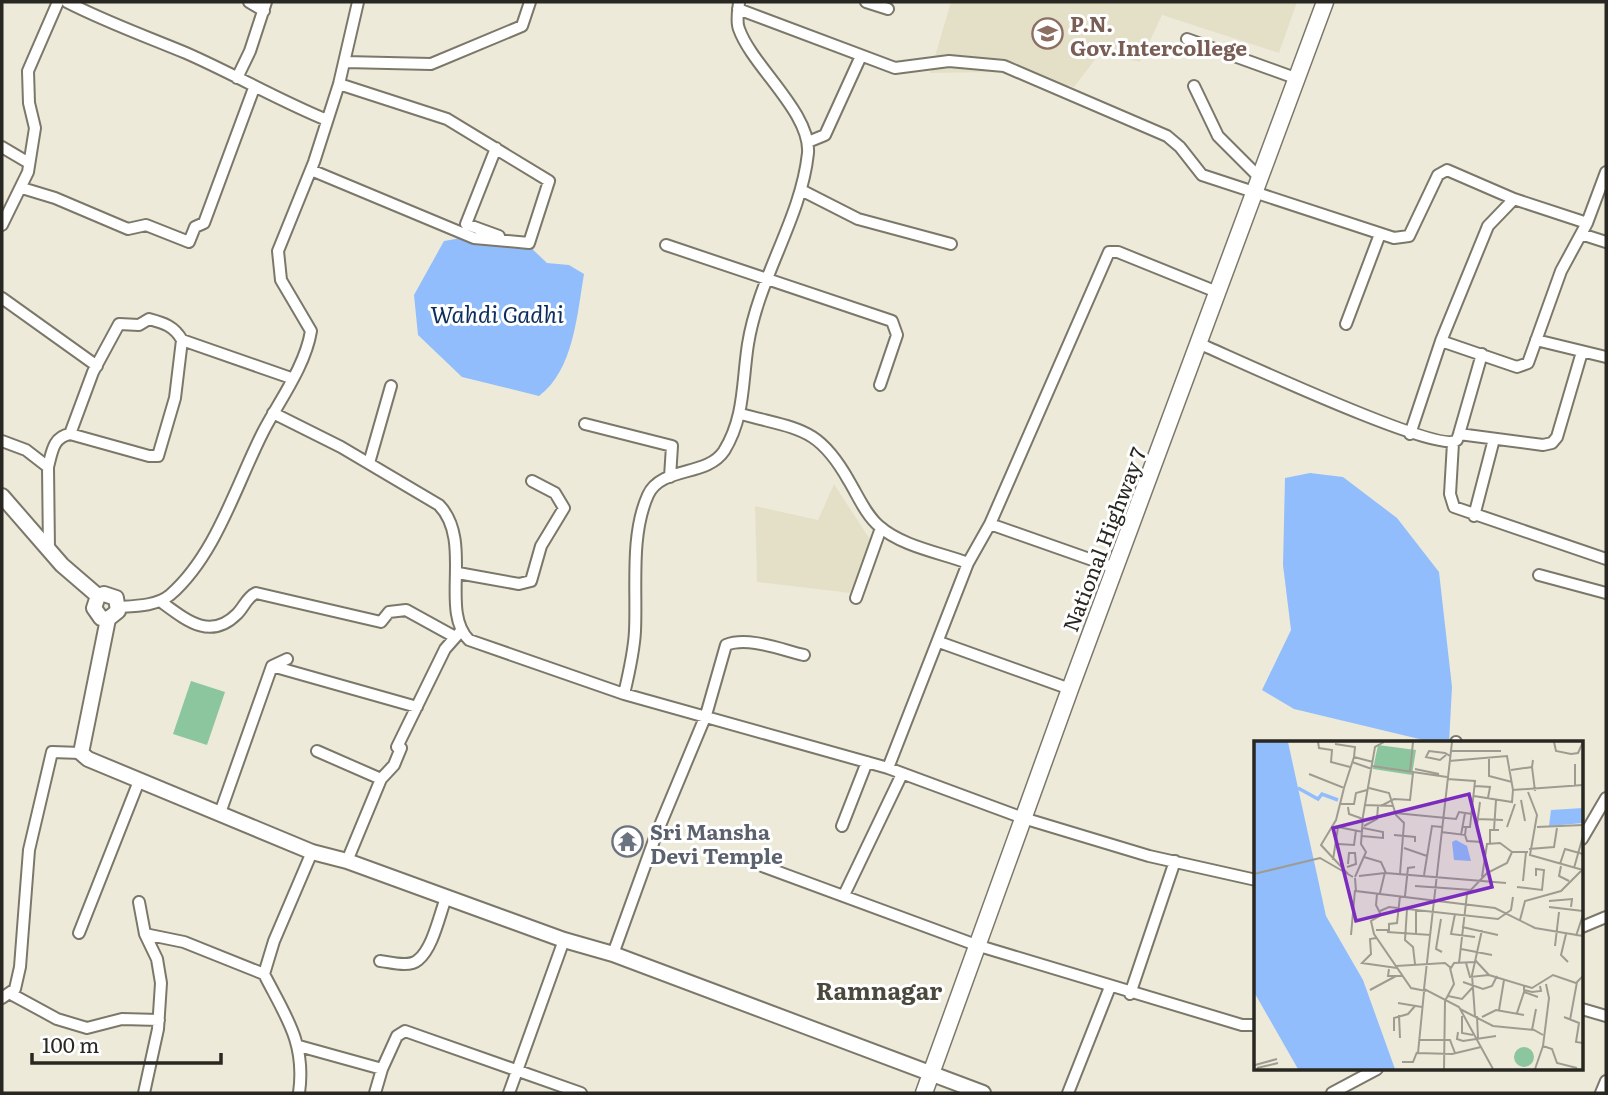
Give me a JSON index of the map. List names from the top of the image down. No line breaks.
{"streets":{"main road":["National Highway 7"]},"districts":["Ramnagar"],"water":["Wahdi Gadhi"],"places":{"school or university":["P.N. Gov.Intercollege"],"temple":["Sri Mansha Devi Temple"]},"scale_bar":"100 m"}
